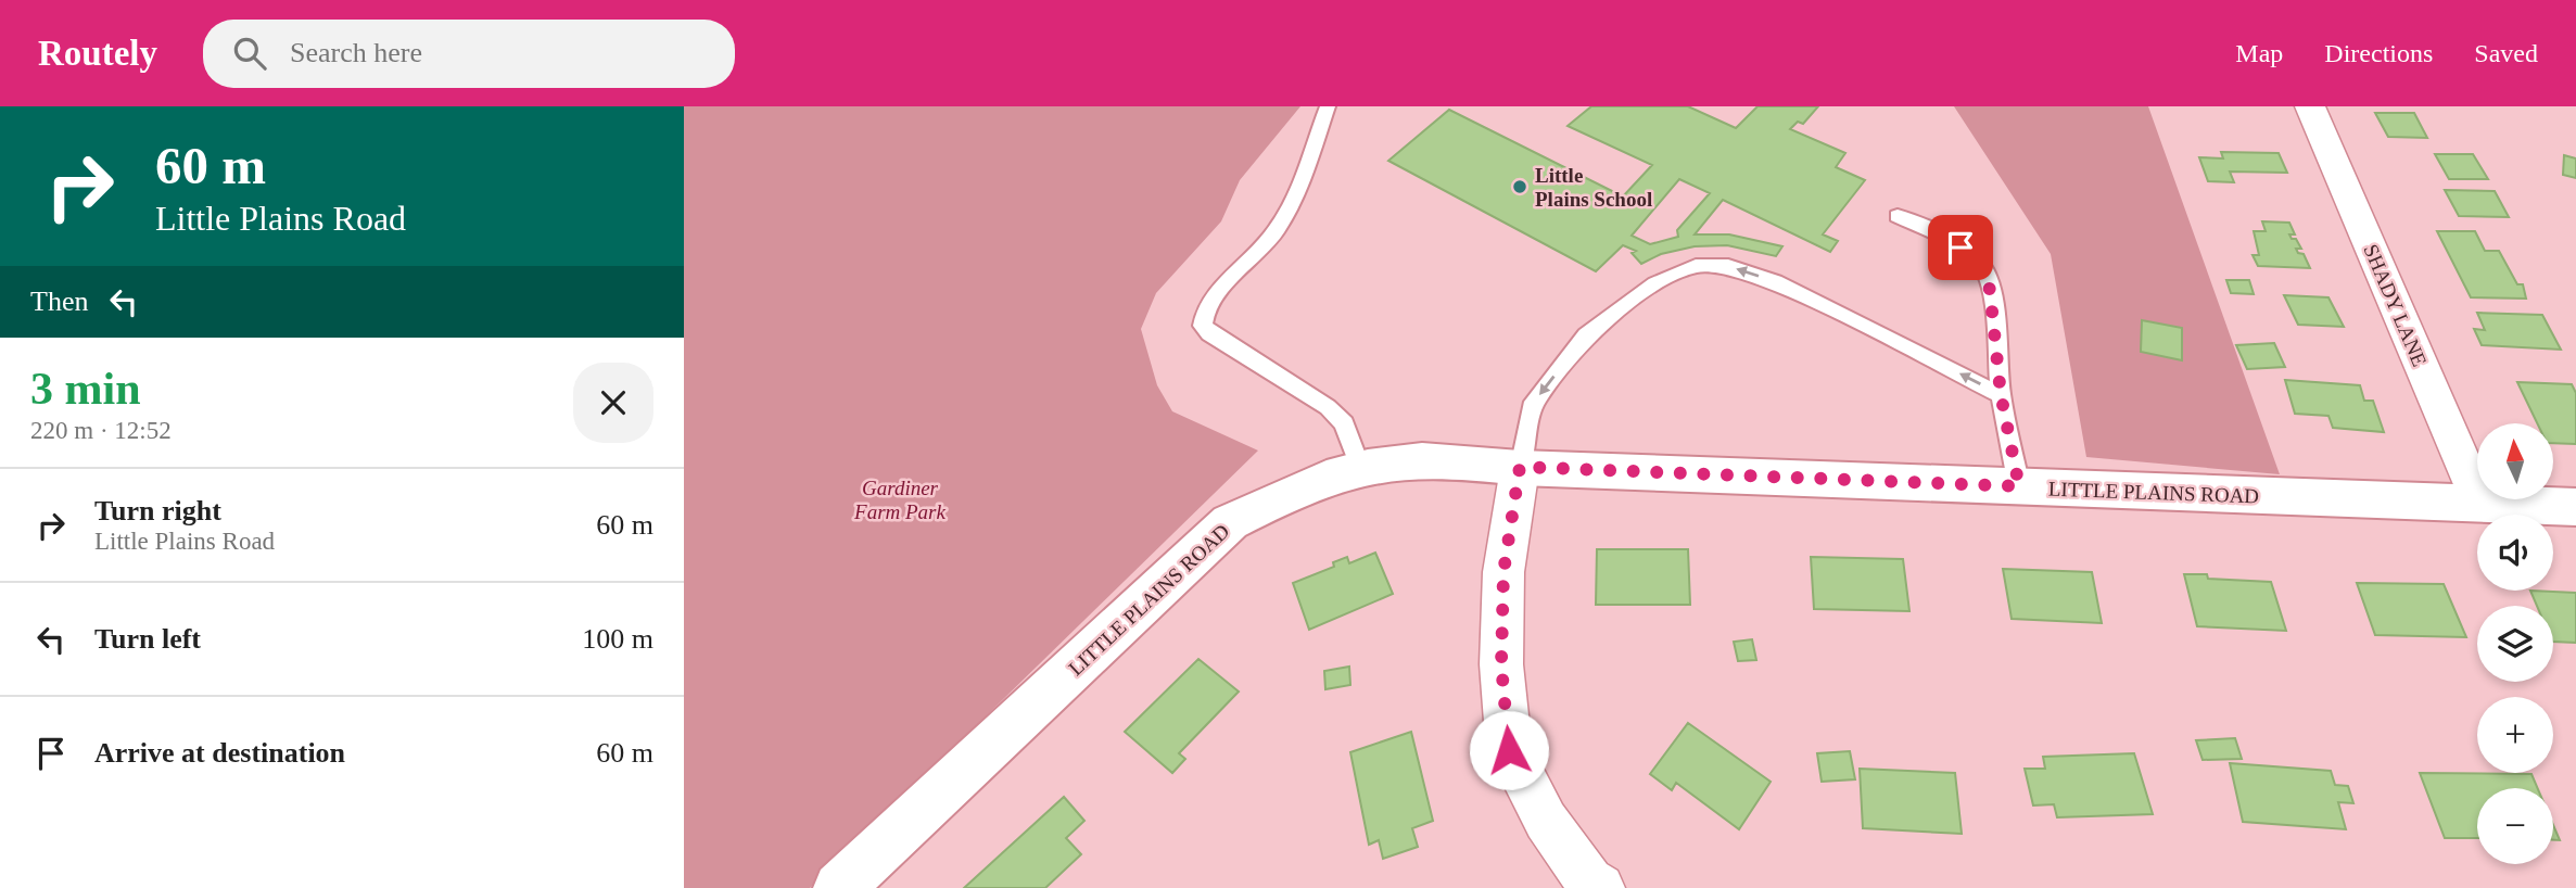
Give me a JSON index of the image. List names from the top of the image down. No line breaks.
{"streets":{"street":["SHADY LANE","LITTLE PLAINS ROAD"]},"crossings":[["SHADY LANE","LITTLE PLAINS ROAD"]],"parks":["Gardiner Farm Park"],"places":["Little Plains School"],"north":"top","page":{"header":"Routely","search":"Search here","nav":["Map","Directions","Saved"],"turn":["60 m","Little Plains Road"],"then":"Then","heading":["3 min","220 m · 12:52"],"map_buttons":["+","−"],"list":[{"name":"Turn right","note":"Little Plains Road","value":"60 m"},{"name":"Turn left","value":"100 m"},{"name":"Arrive at destination","value":"60 m"}]}}
